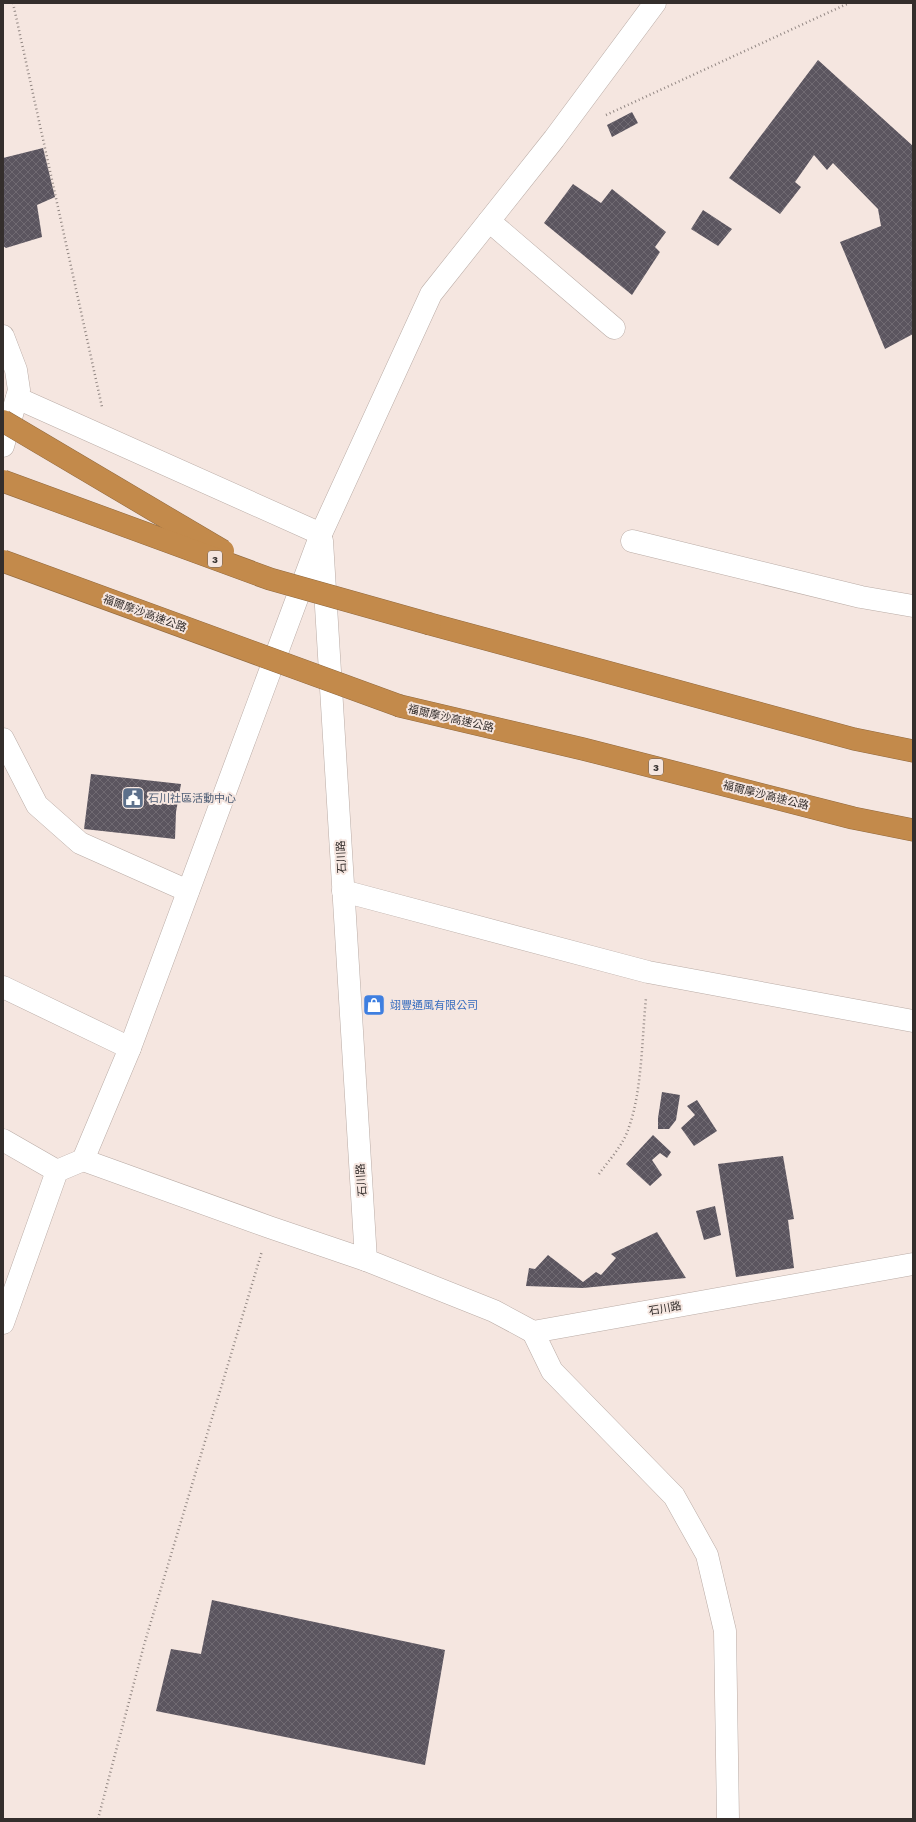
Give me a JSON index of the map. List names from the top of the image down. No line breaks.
{"streets":{"highway":["3","福爾摩沙高速公路"],"street":["石川路"]},"places":{"public building":["石川社區活動中心"],"shop":["翊豐通風有限公司"]}}
